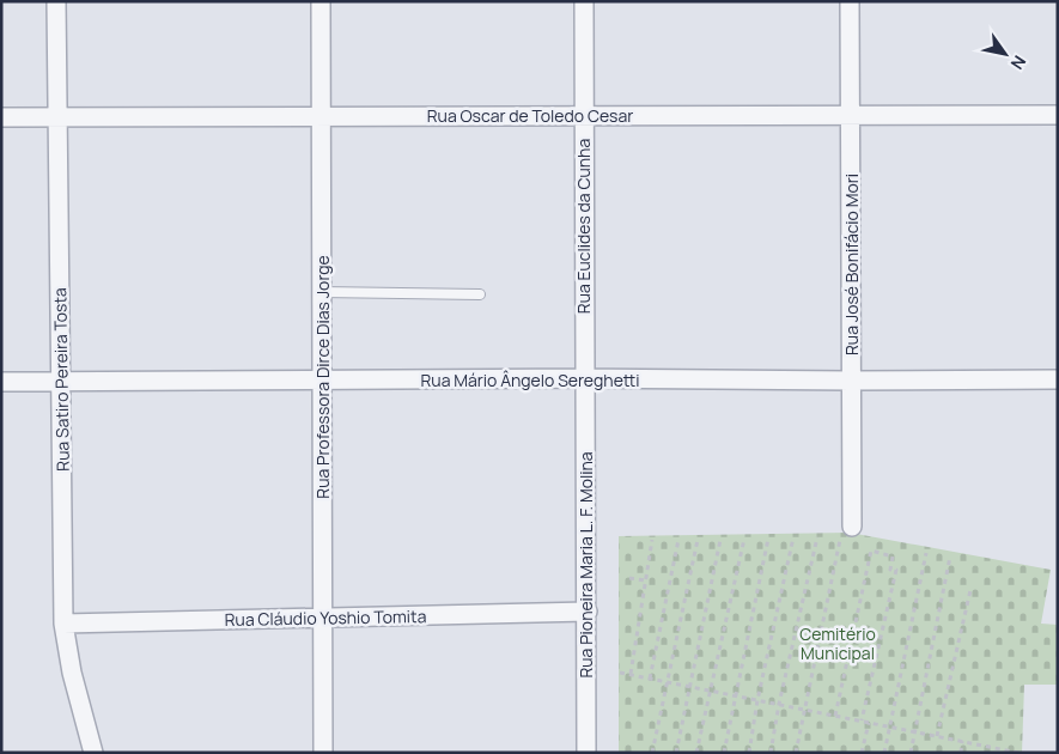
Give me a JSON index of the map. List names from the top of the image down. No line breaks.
{"streets":{"street":["Rua Oscar de Toledo Cesar","Rua Euclides da Cunha","Rua José Bonifácio Mori","Rua Professora Dirce Dias Jorge","Rua Satiro Pereira Tosta","Rua Mário Ângelo Sereghetti","Rua Pioneira Maria L. F. Molina","Rua Cláudio Yoshio Tomita"]},"crossings":[["Rua Oscar de Toledo Cesar","Rua Euclides da Cunha"],["Rua Oscar de Toledo Cesar","Rua José Bonifácio Mori"],["Rua Oscar de Toledo Cesar","Rua Professora Dirce Dias Jorge"],["Rua Oscar de Toledo Cesar","Rua Satiro Pereira Tosta"],["Rua Euclides da Cunha","Rua Mário Ângelo Sereghetti"],["Rua Euclides da Cunha","Rua Pioneira Maria L. F. Molina"],["Rua José Bonifácio Mori","Rua Mário Ângelo Sereghetti"],["Rua Professora Dirce Dias Jorge","Rua Mário Ângelo Sereghetti"],["Rua Professora Dirce Dias Jorge","Rua Cláudio Yoshio Tomita"],["Rua Satiro Pereira Tosta","Rua Mário Ângelo Sereghetti"],["Rua Satiro Pereira Tosta","Rua Cláudio Yoshio Tomita"],["Rua Mário Ângelo Sereghetti","Rua Pioneira Maria L. F. Molina"],["Rua Pioneira Maria L. F. Molina","Rua Cláudio Yoshio Tomita"]],"parks":["Cemitério Municipal"],"north":"bottom right"}
